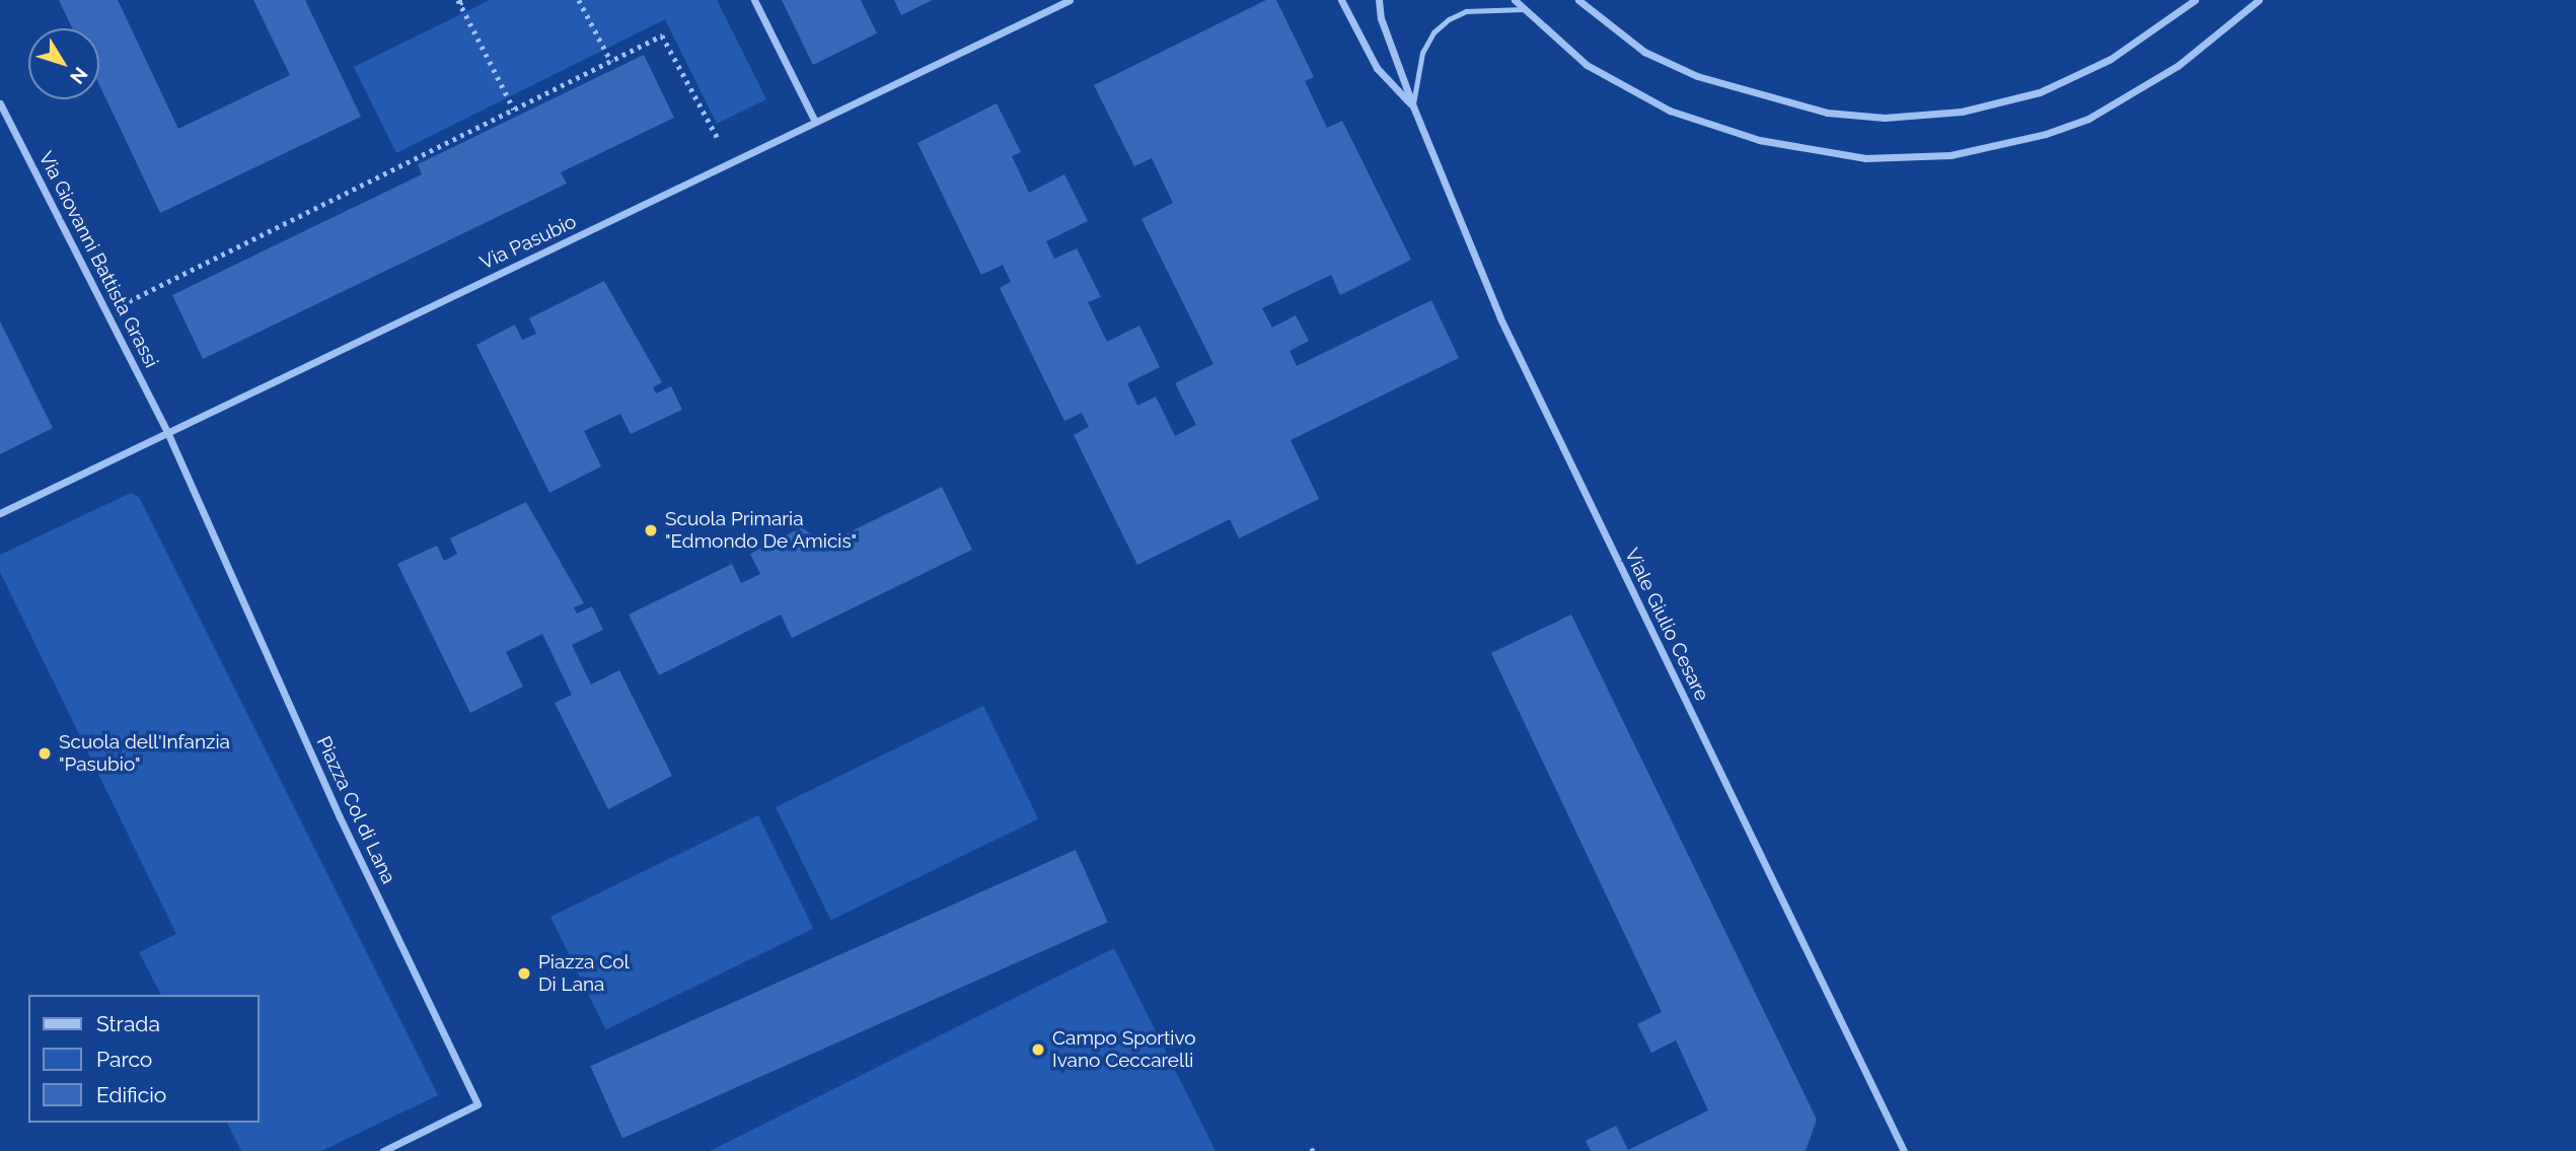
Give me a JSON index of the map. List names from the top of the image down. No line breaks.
{"streets":{"street":["Via Pasubio","Via Giovanni Battista Grassi","Viale Giulio Cesare","Piazza Col di Lana"]},"crossings":[["Via Pasubio","Via Giovanni Battista Grassi"],["Via Pasubio","Piazza Col di Lana"],["Via Giovanni Battista Grassi","Piazza Col di Lana"]],"places":["Scuola Primaria \"Edmondo De Amicis\"","Scuola dell'Infanzia \"Pasubio\"","Piazza Col Di Lana","Campo Sportivo Ivano Ceccarelli"],"legend":["Strada","Parco","Edificio"],"north":"bottom right"}
